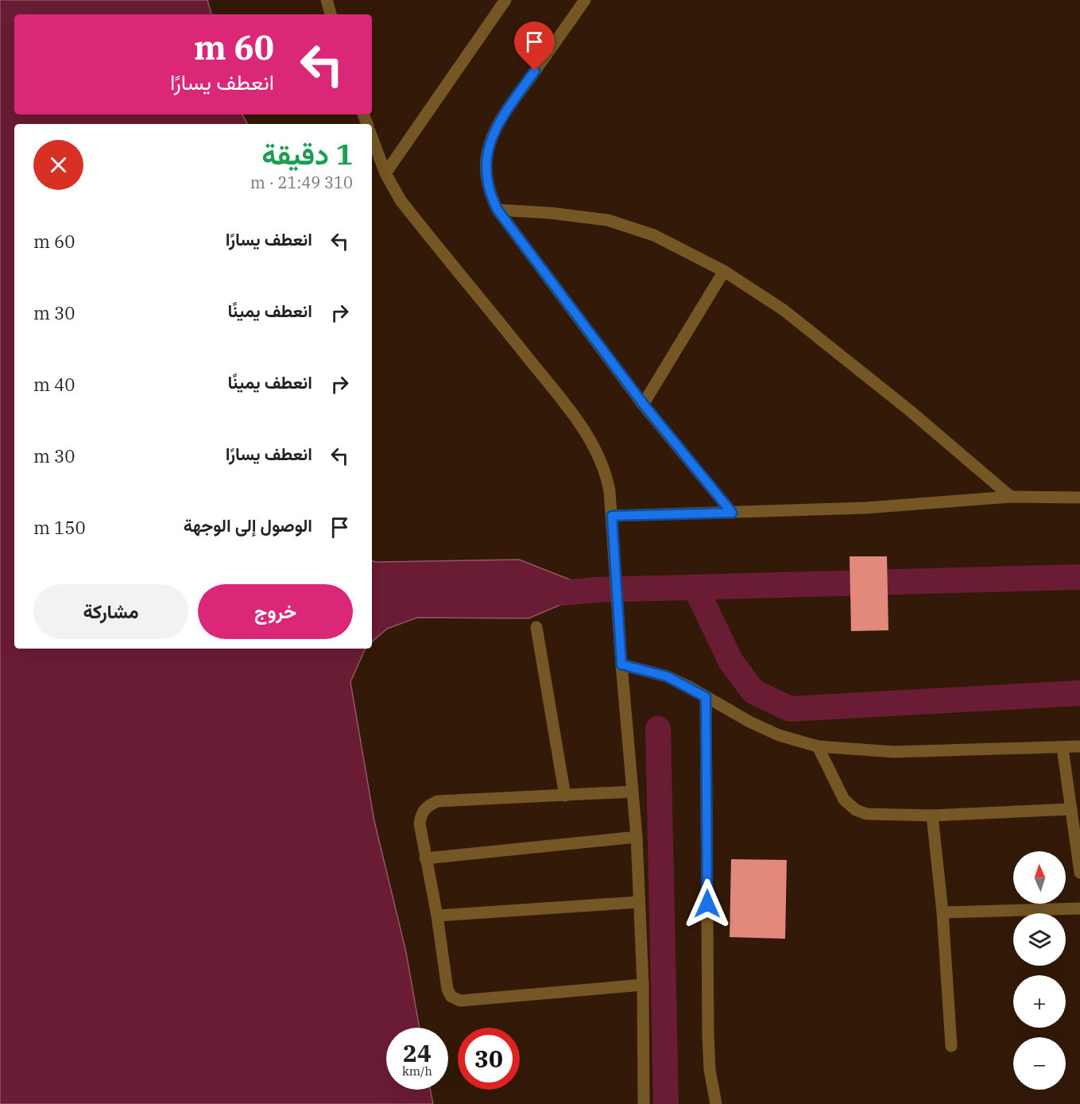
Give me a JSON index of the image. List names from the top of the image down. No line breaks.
{"north":"top","page":{"turn":["60 m","انعطف يسارًا"],"heading":["1 دقيقة","310 m · 21:49"],"list":[{"name":"انعطف يسارًا","value":"60 m"},{"name":"انعطف يمينًا","value":"30 m"},{"name":"انعطف يمينًا","value":"40 m"},{"name":"انعطف يسارًا","value":"30 m"},{"name":"الوصول إلى الوجهة","value":"150 m"}],"buttons":["خروج","مشاركة"],"map_buttons":["+","−"],"speed":"24 km/h","limit":"30"}}
